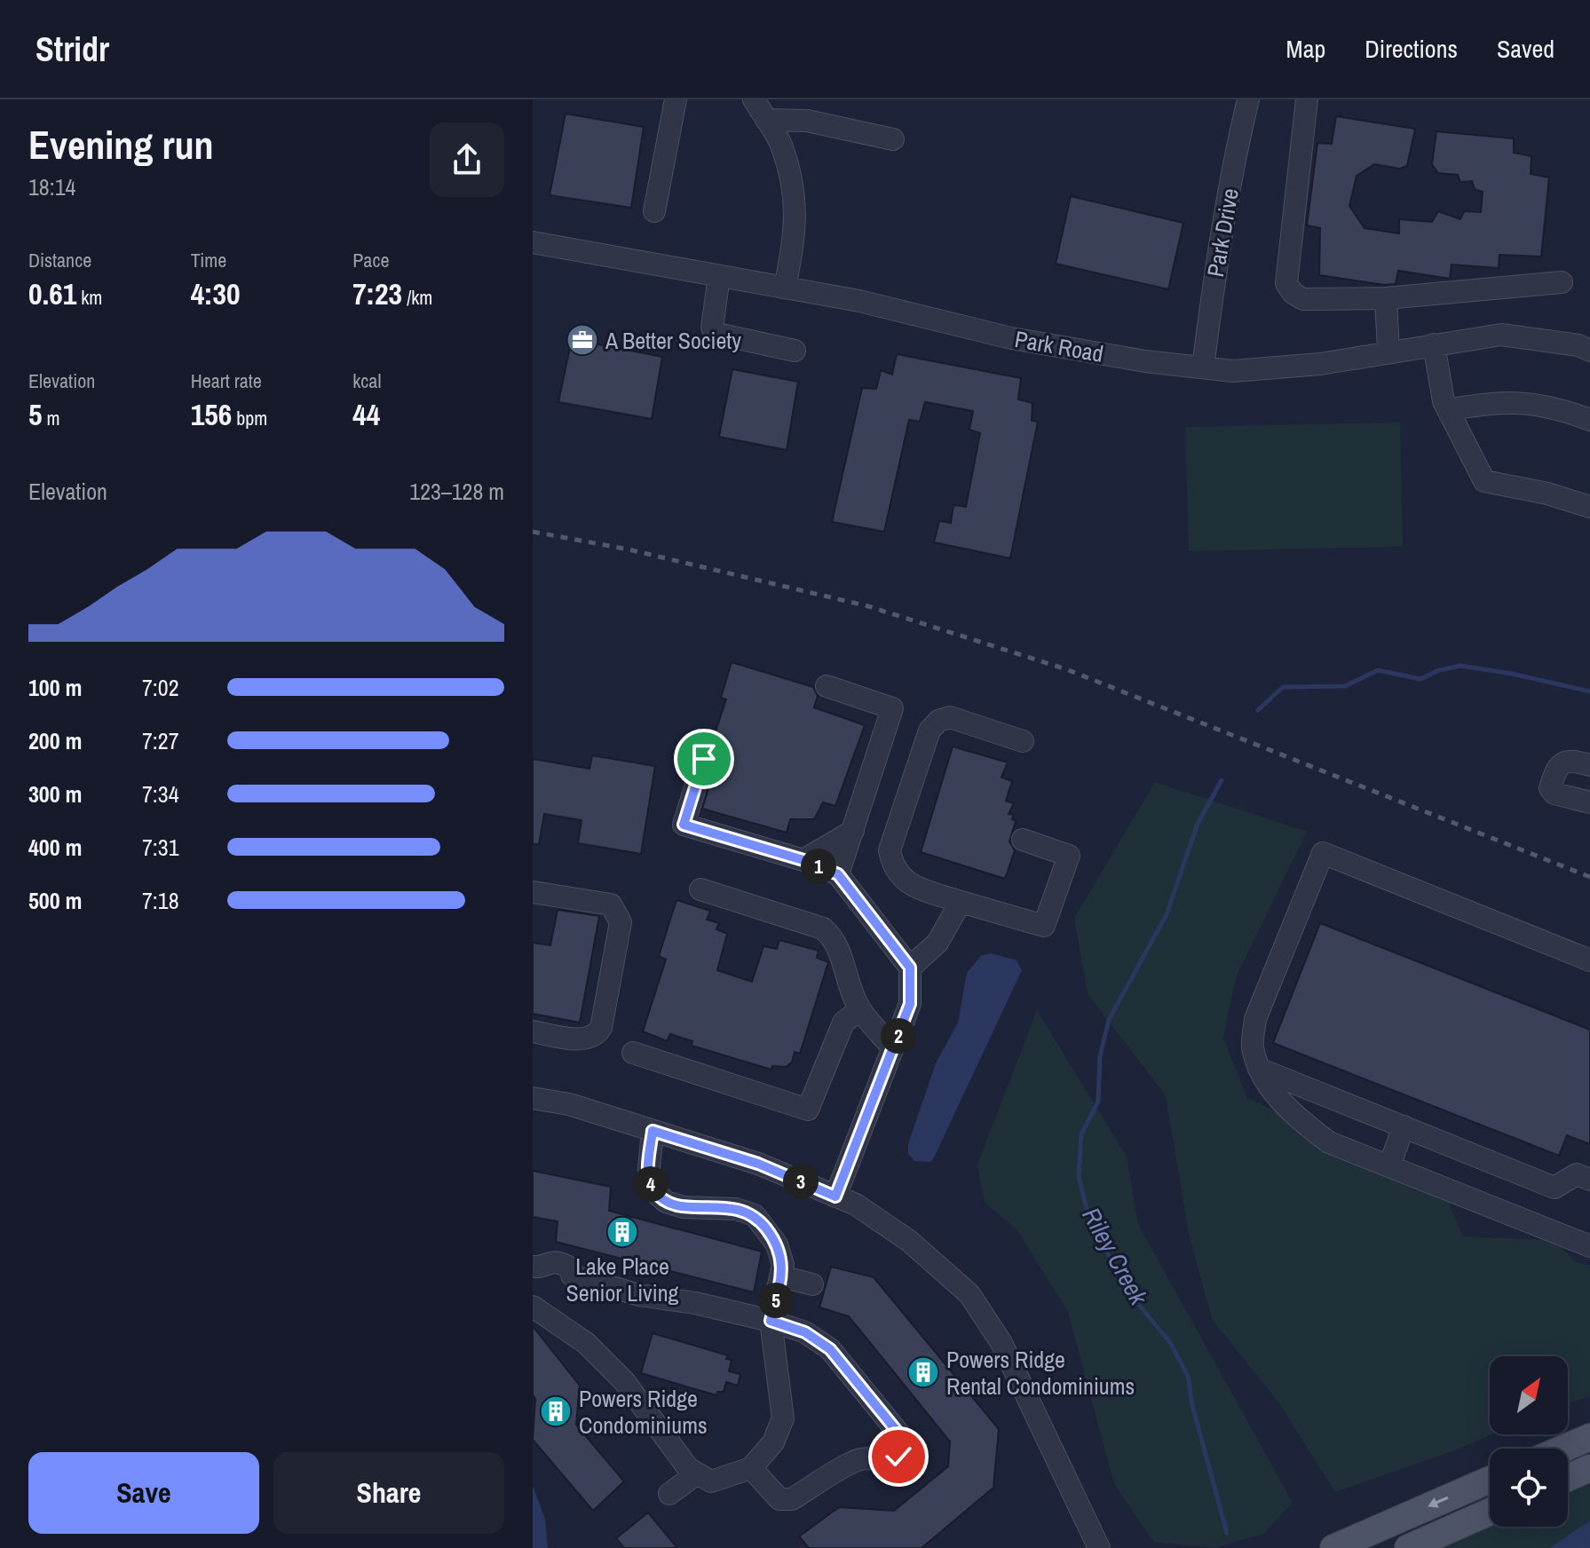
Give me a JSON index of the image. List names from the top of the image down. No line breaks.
{"streets":{"street":["Park Drive","Park Road"]},"crossings":[["Park Drive","Park Road"]],"water":["Riley Creek"],"places":{"office":["A Better Society"],"building":["Lake Place Senior Living","Powers Ridge Rental Condominiums","Powers Ridge Condominiums"]},"north":"top right","page":{"header":"Stridr","nav":["Map","Directions","Saved"],"heading":["Evening run","18:14"],"stats":[["Distance","0.61 km"],["Time","4:30"],["Pace","7:23 /km"],["Elevation","5 m"],["Heart rate","156 bpm"],["kcal","44"]],"chart":["Elevation","123–128 m"],"list":[{"name":"100 m","note":"7:02"},{"name":"200 m","note":"7:27"},{"name":"300 m","note":"7:34"},{"name":"400 m","note":"7:31"},{"name":"500 m","note":"7:18"}],"pins":["1","2","3","4","5"],"buttons":["Save","Share"]}}
